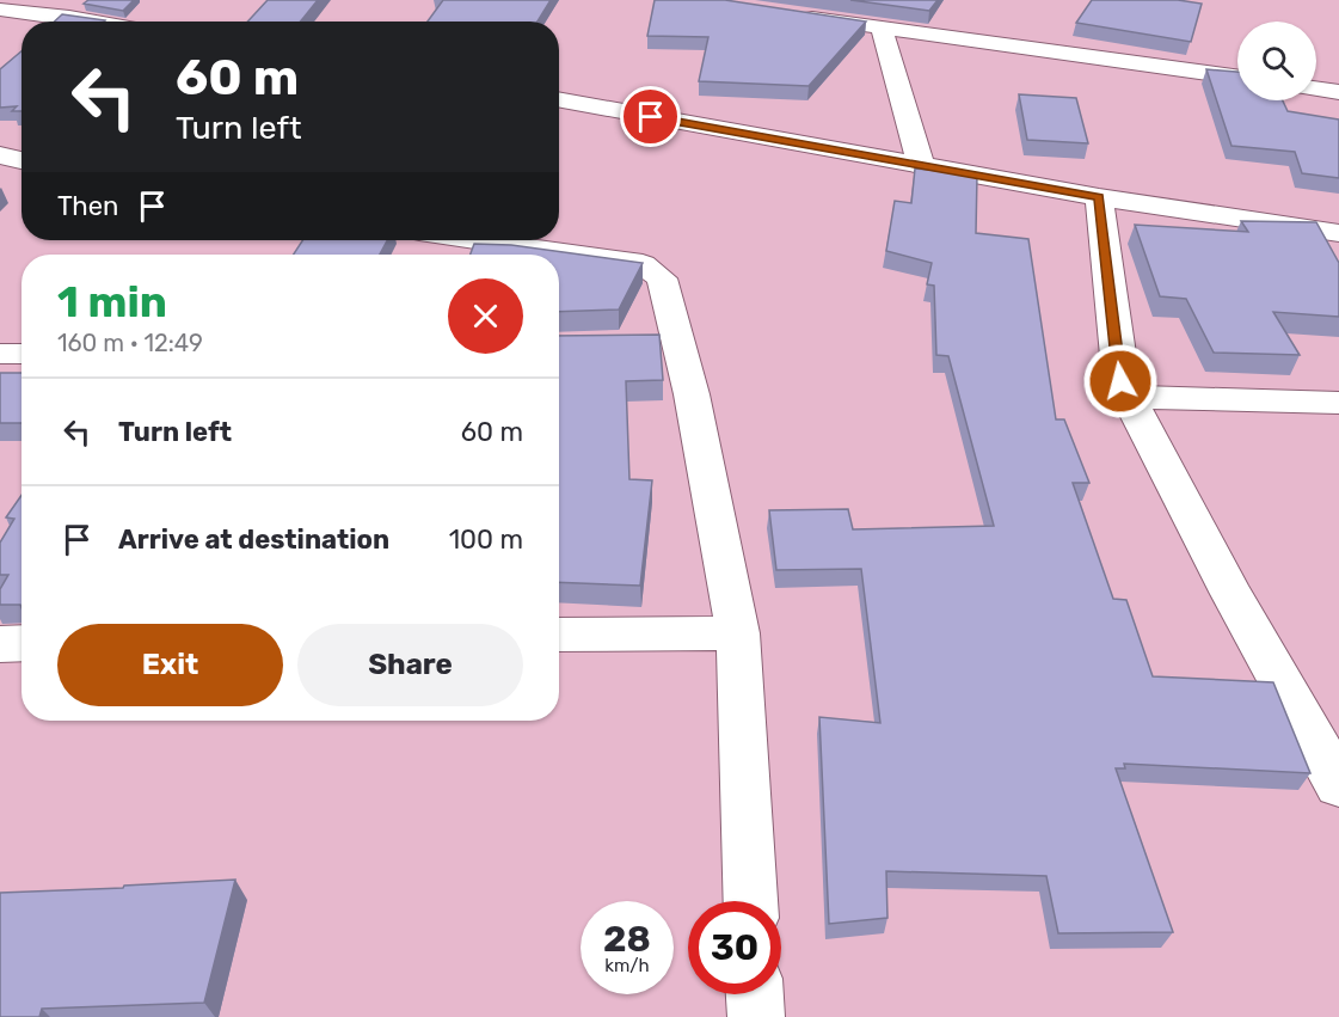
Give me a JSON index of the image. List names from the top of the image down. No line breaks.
{"page":{"turn":["60 m","Turn left"],"then":"Then","heading":["1 min","160 m · 12:49"],"list":[{"name":"Turn left","value":"60 m"},{"name":"Arrive at destination","value":"100 m"}],"buttons":["Exit","Share"],"speed":"28 km/h","limit":"30"}}
